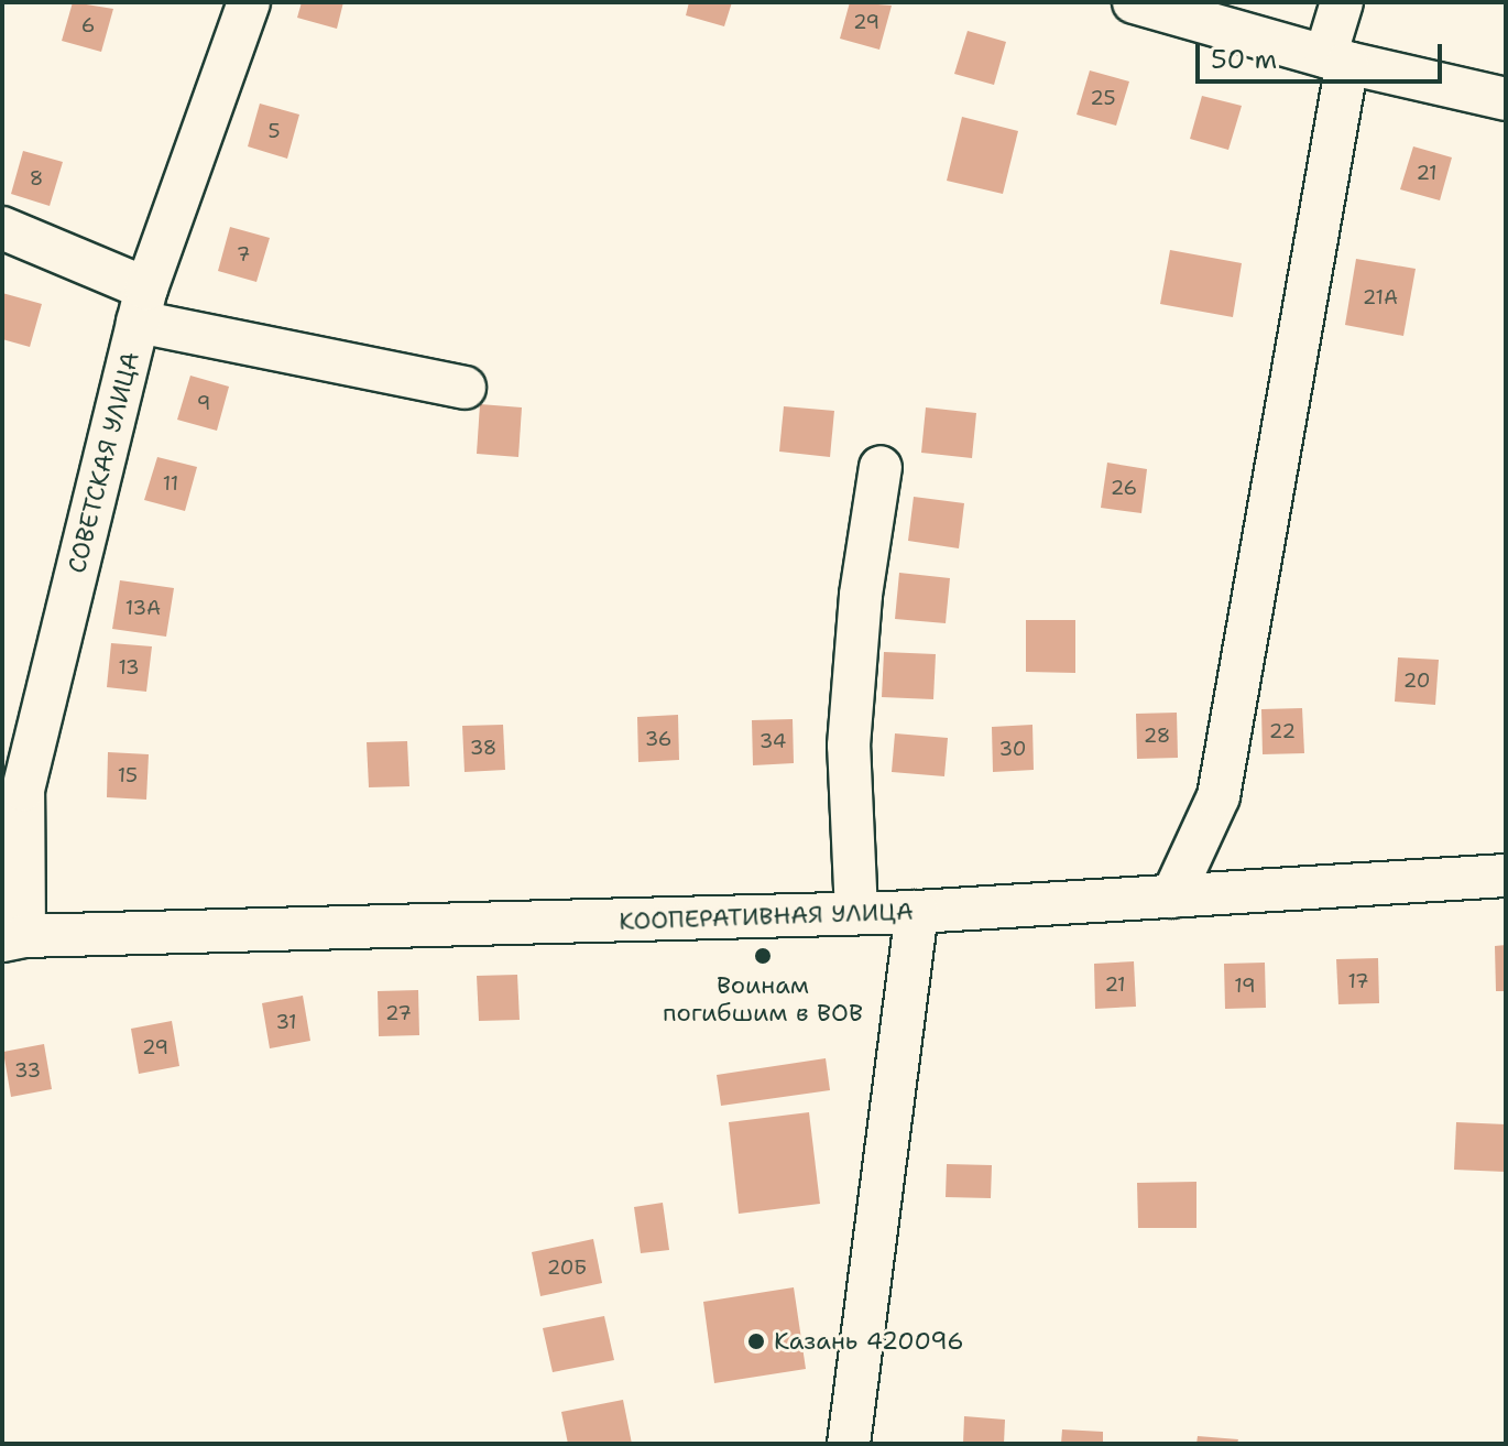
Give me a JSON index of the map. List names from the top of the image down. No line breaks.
{"streets":{"street":["СОВЕТСКАЯ УЛИЦА","КООПЕРАТИВНАЯ УЛИЦА"]},"crossings":[["СОВЕТСКАЯ УЛИЦА","КООПЕРАТИВНАЯ УЛИЦА"]],"places":["Воинам погибшим в ВОВ","Казань 420096"],"house_numbers":["29","6","25","5","21","8","7","21А","9","11","26","13А","13","20","22","28","36","34","38","30","15","17","21","19","27","31","29","33","20Б"],"scale_bar":"50 m"}
